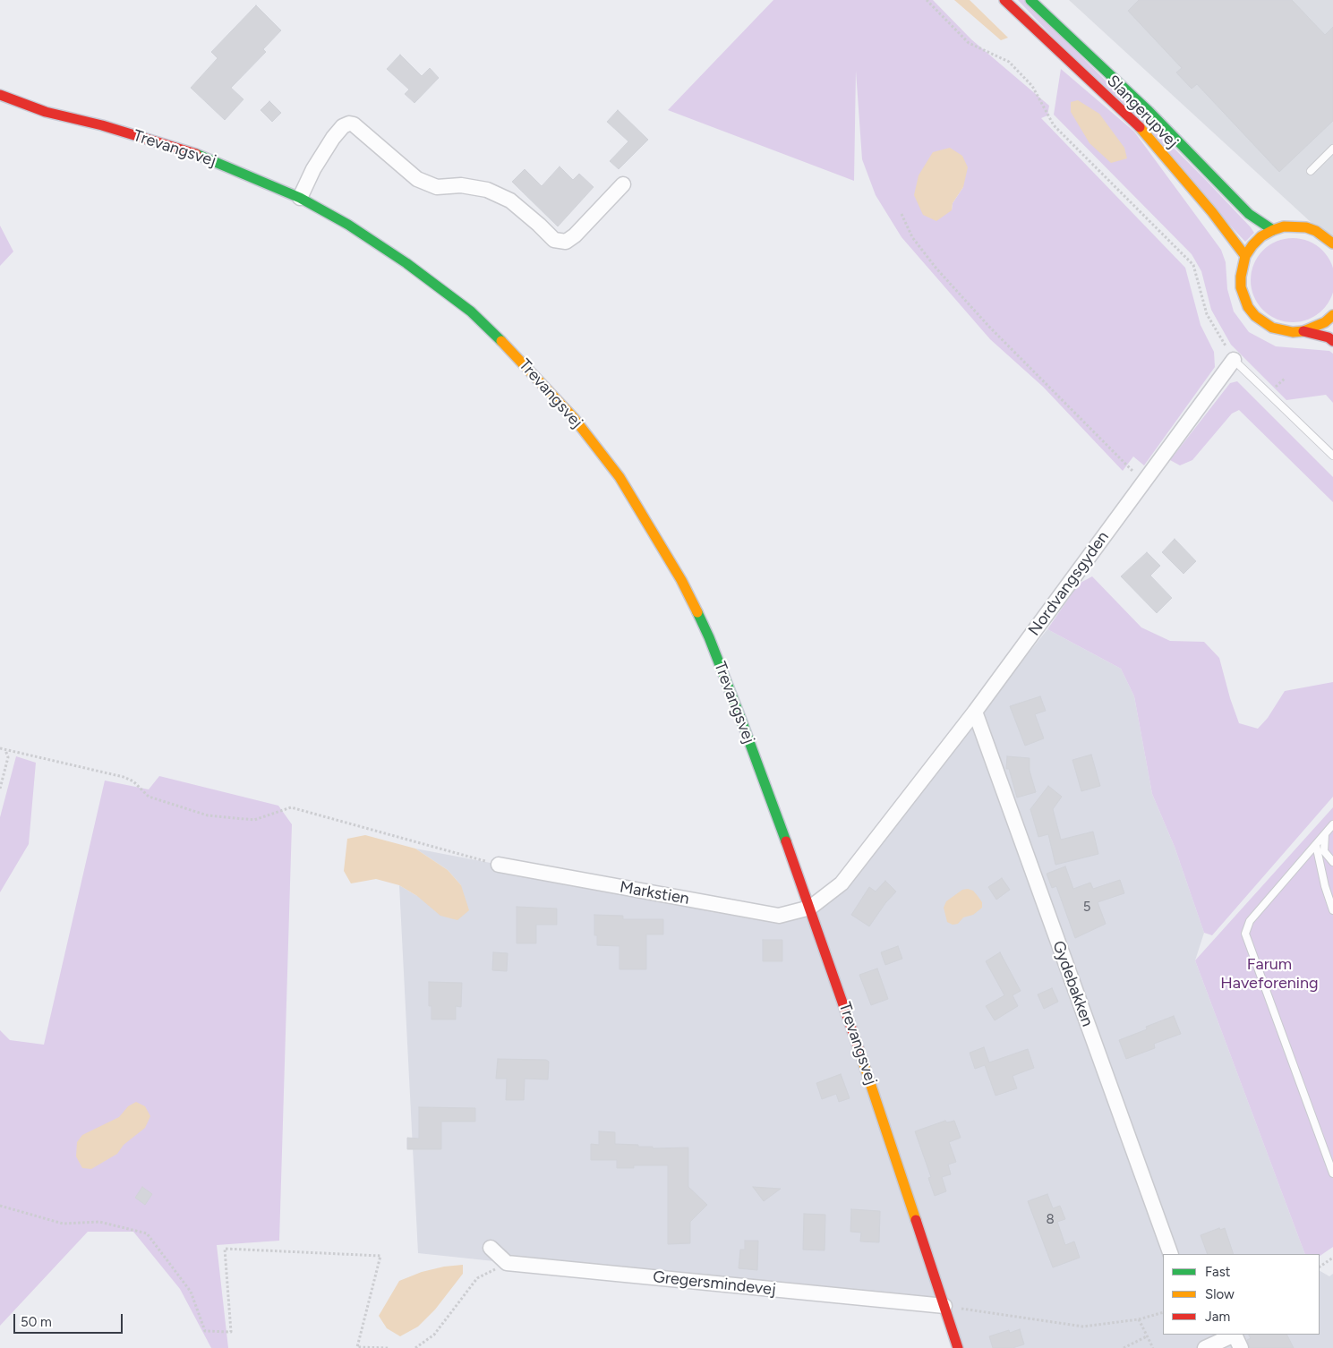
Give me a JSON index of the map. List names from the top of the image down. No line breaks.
{"streets":{"street":["Slangerupvej","Trevangsvej","Nordvangsgyden","Markstien","Gydebakken","Gregersmindevej"]},"crossings":[["Trevangsvej","Nordvangsgyden"],["Trevangsvej","Markstien"],["Trevangsvej","Gregersmindevej"],["Nordvangsgyden","Markstien"],["Nordvangsgyden","Gydebakken"]],"parks":["Farum Haveforening"],"house_numbers":["5","8"],"legend":["Fast","Slow","Jam"],"scale_bar":"50 m"}
